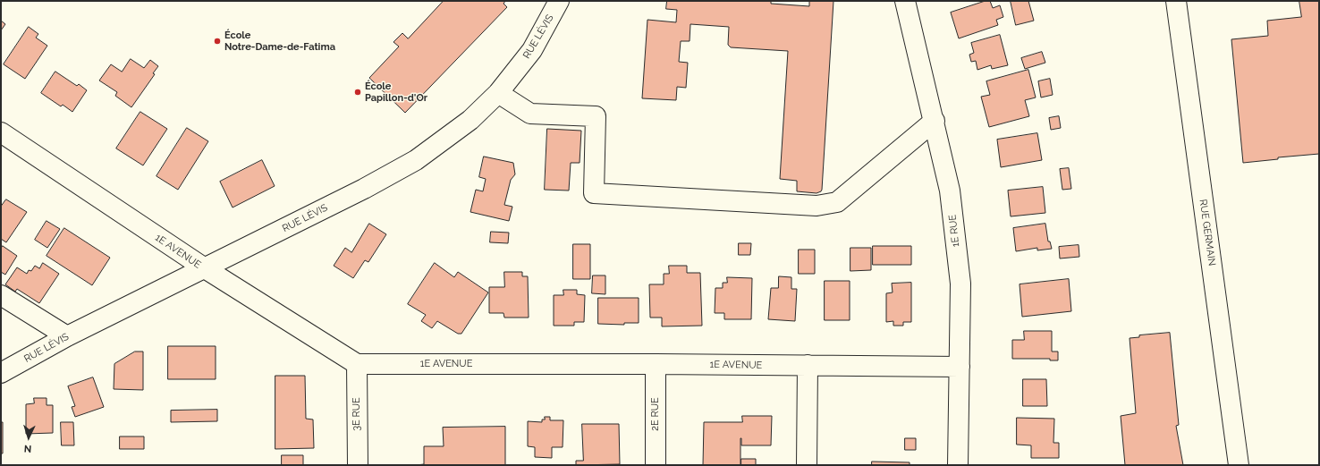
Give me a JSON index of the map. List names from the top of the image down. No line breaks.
{"streets":{"street":["RUE LÉVIS","1E RUE","RUE GERMAIN","1E AVENUE","3E RUE","2E RUE"]},"crossings":[["RUE LÉVIS","1E AVENUE"],["1E RUE","1E AVENUE"],["1E AVENUE","3E RUE"],["1E AVENUE","2E RUE"]],"places":["École Notre-Dame-de-Fatima","École Papillon-d'Or"],"north":"bottom"}
